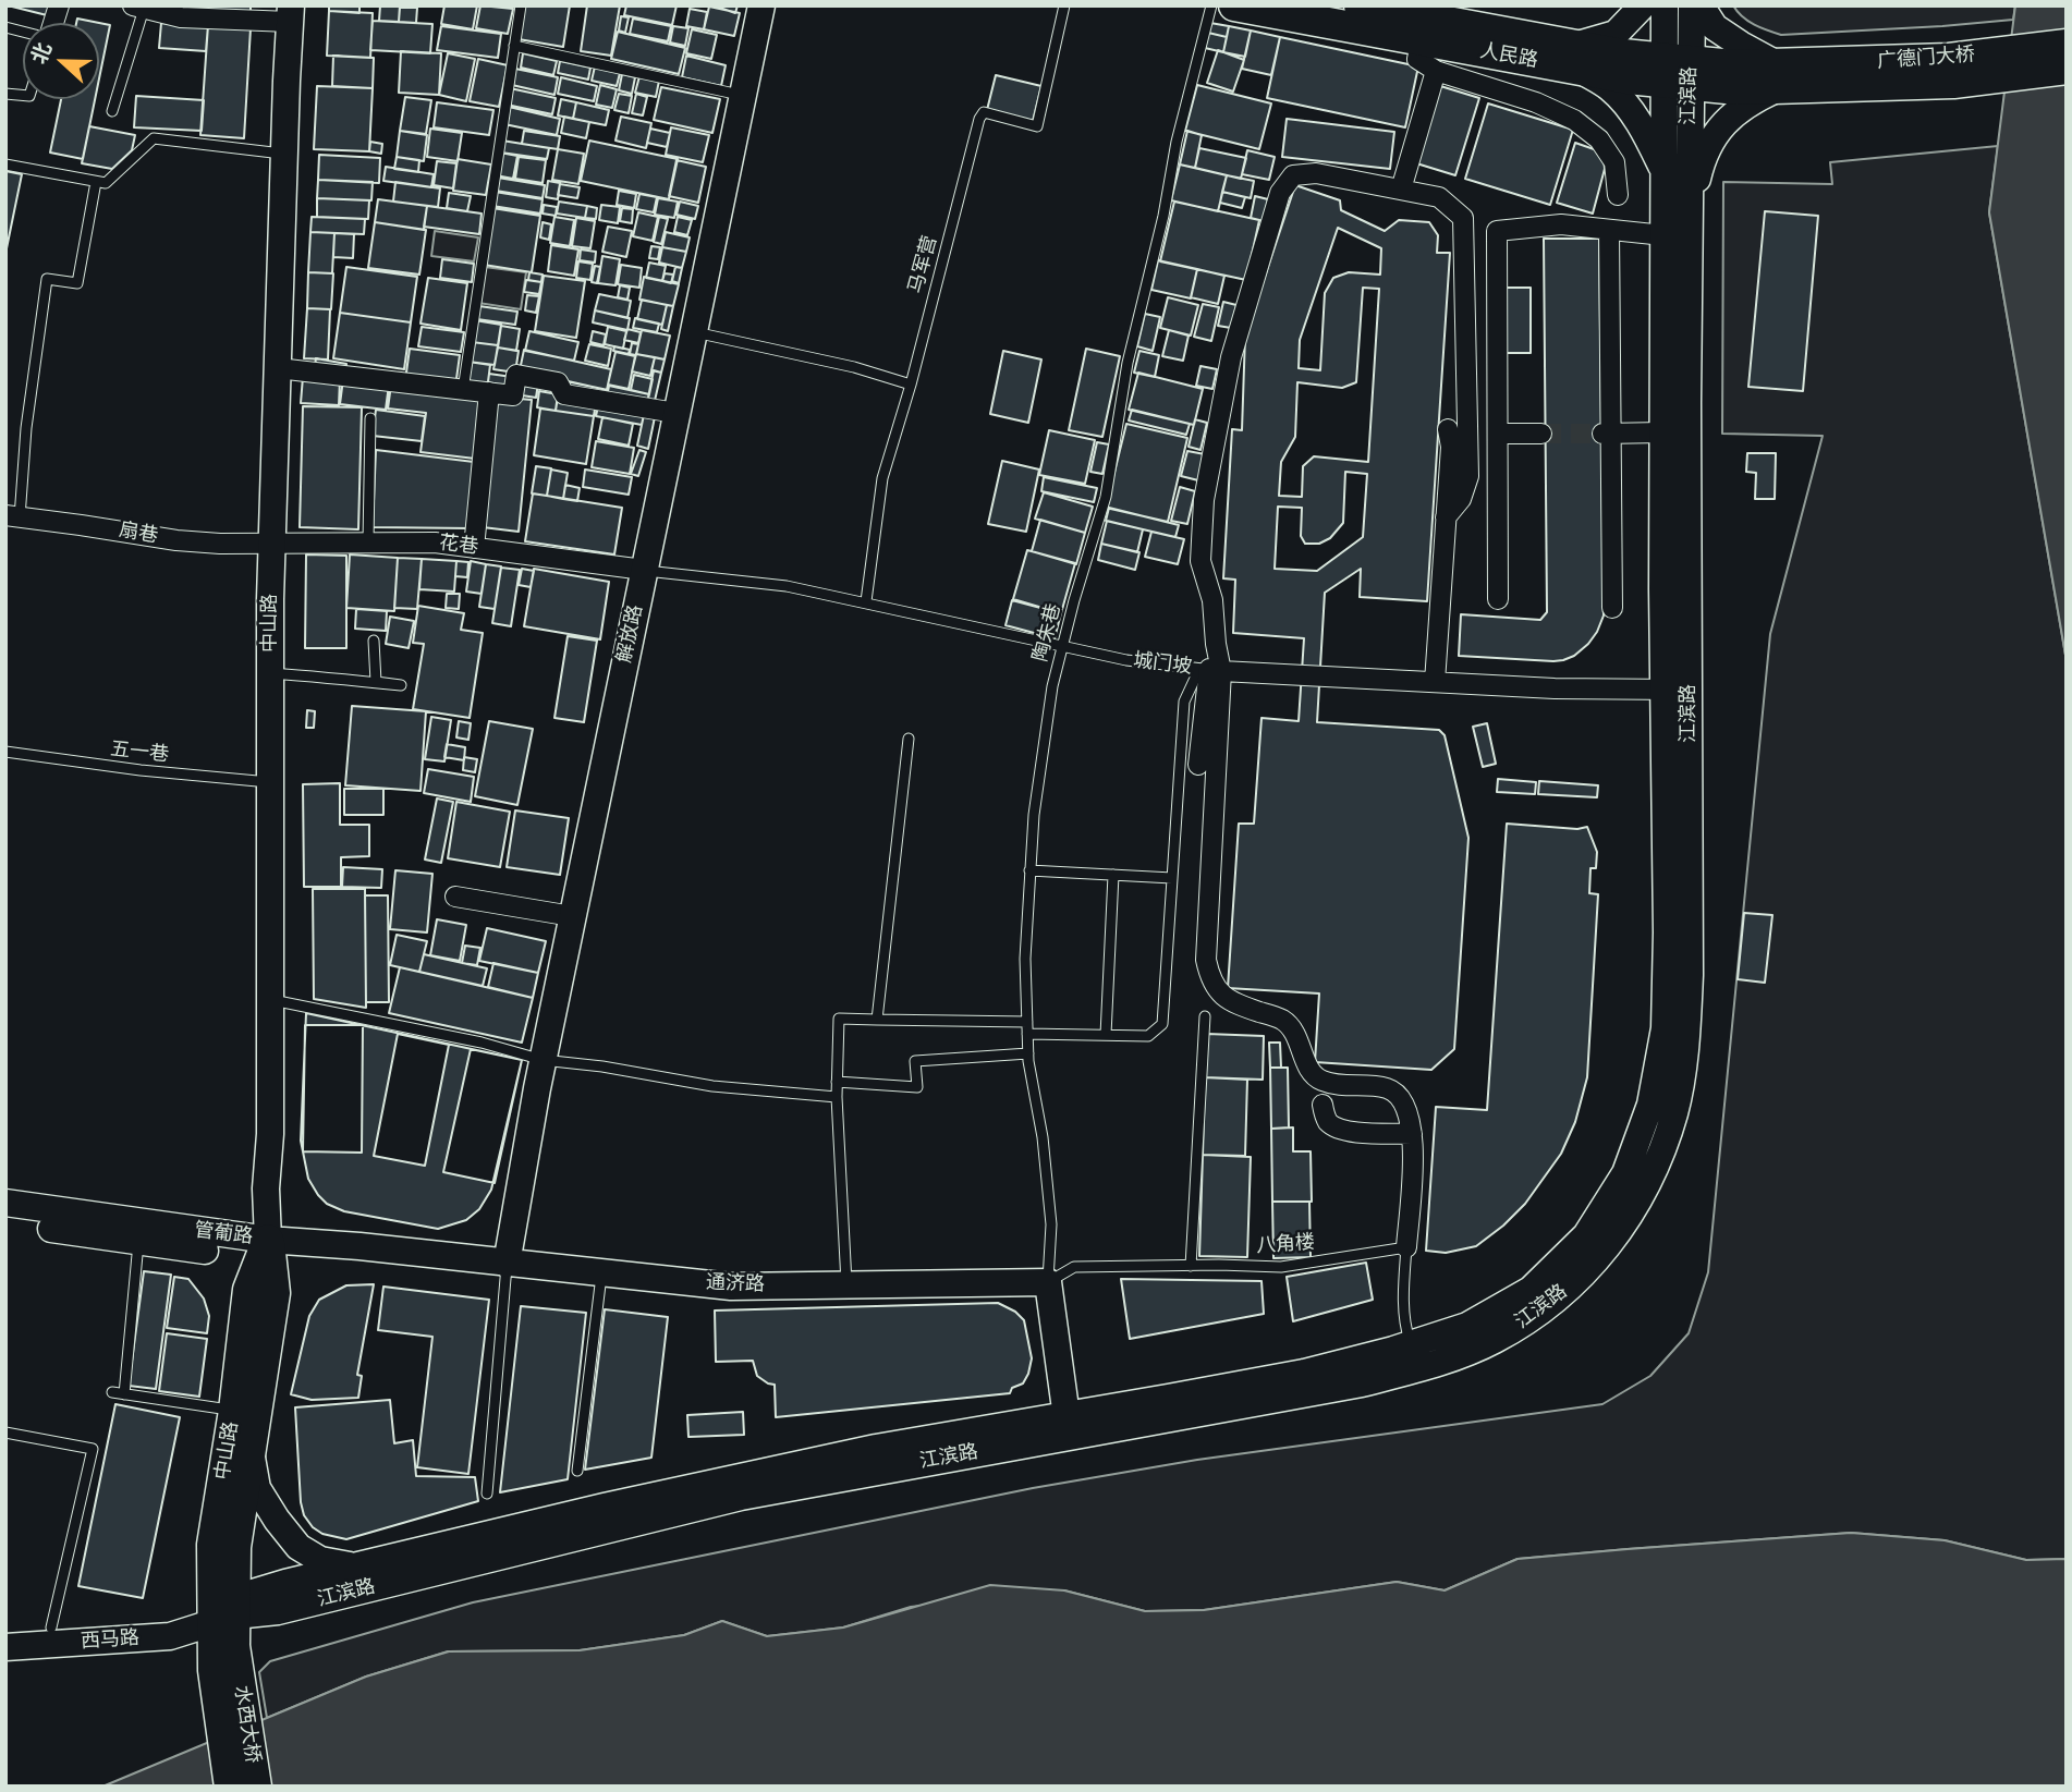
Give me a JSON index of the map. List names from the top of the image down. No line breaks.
{"streets":{"main road":["人民路","广德门大桥","中山路","水西大桥"],"street":["江滨路","扇巷","花巷","解放路","城门坡","管葡路","通济路","西马路"],"lane":["马军营","陶朱巷","五一巷","八角楼"]},"crossings":[["人民路","广德门大桥"],["人民路","江滨路"],["江滨路","中山路"],["江滨路","城门坡"],["江滨路","西马路"],["马军营","城门坡"],["扇巷","花巷"],["扇巷","中山路"],["花巷","中山路"],["花巷","解放路"],["花巷","城门坡"],["中山路","五一巷"],["中山路","管葡路"],["中山路","通济路"],["中山路","西马路"],["中山路","水西大桥"],["陶朱巷","城门坡"],["陶朱巷","八角楼"],["陶朱巷","通济路"],["解放路","城门坡"],["解放路","通济路"],["管葡路","通济路"],["八角楼","通济路"]],"north":"left"}
